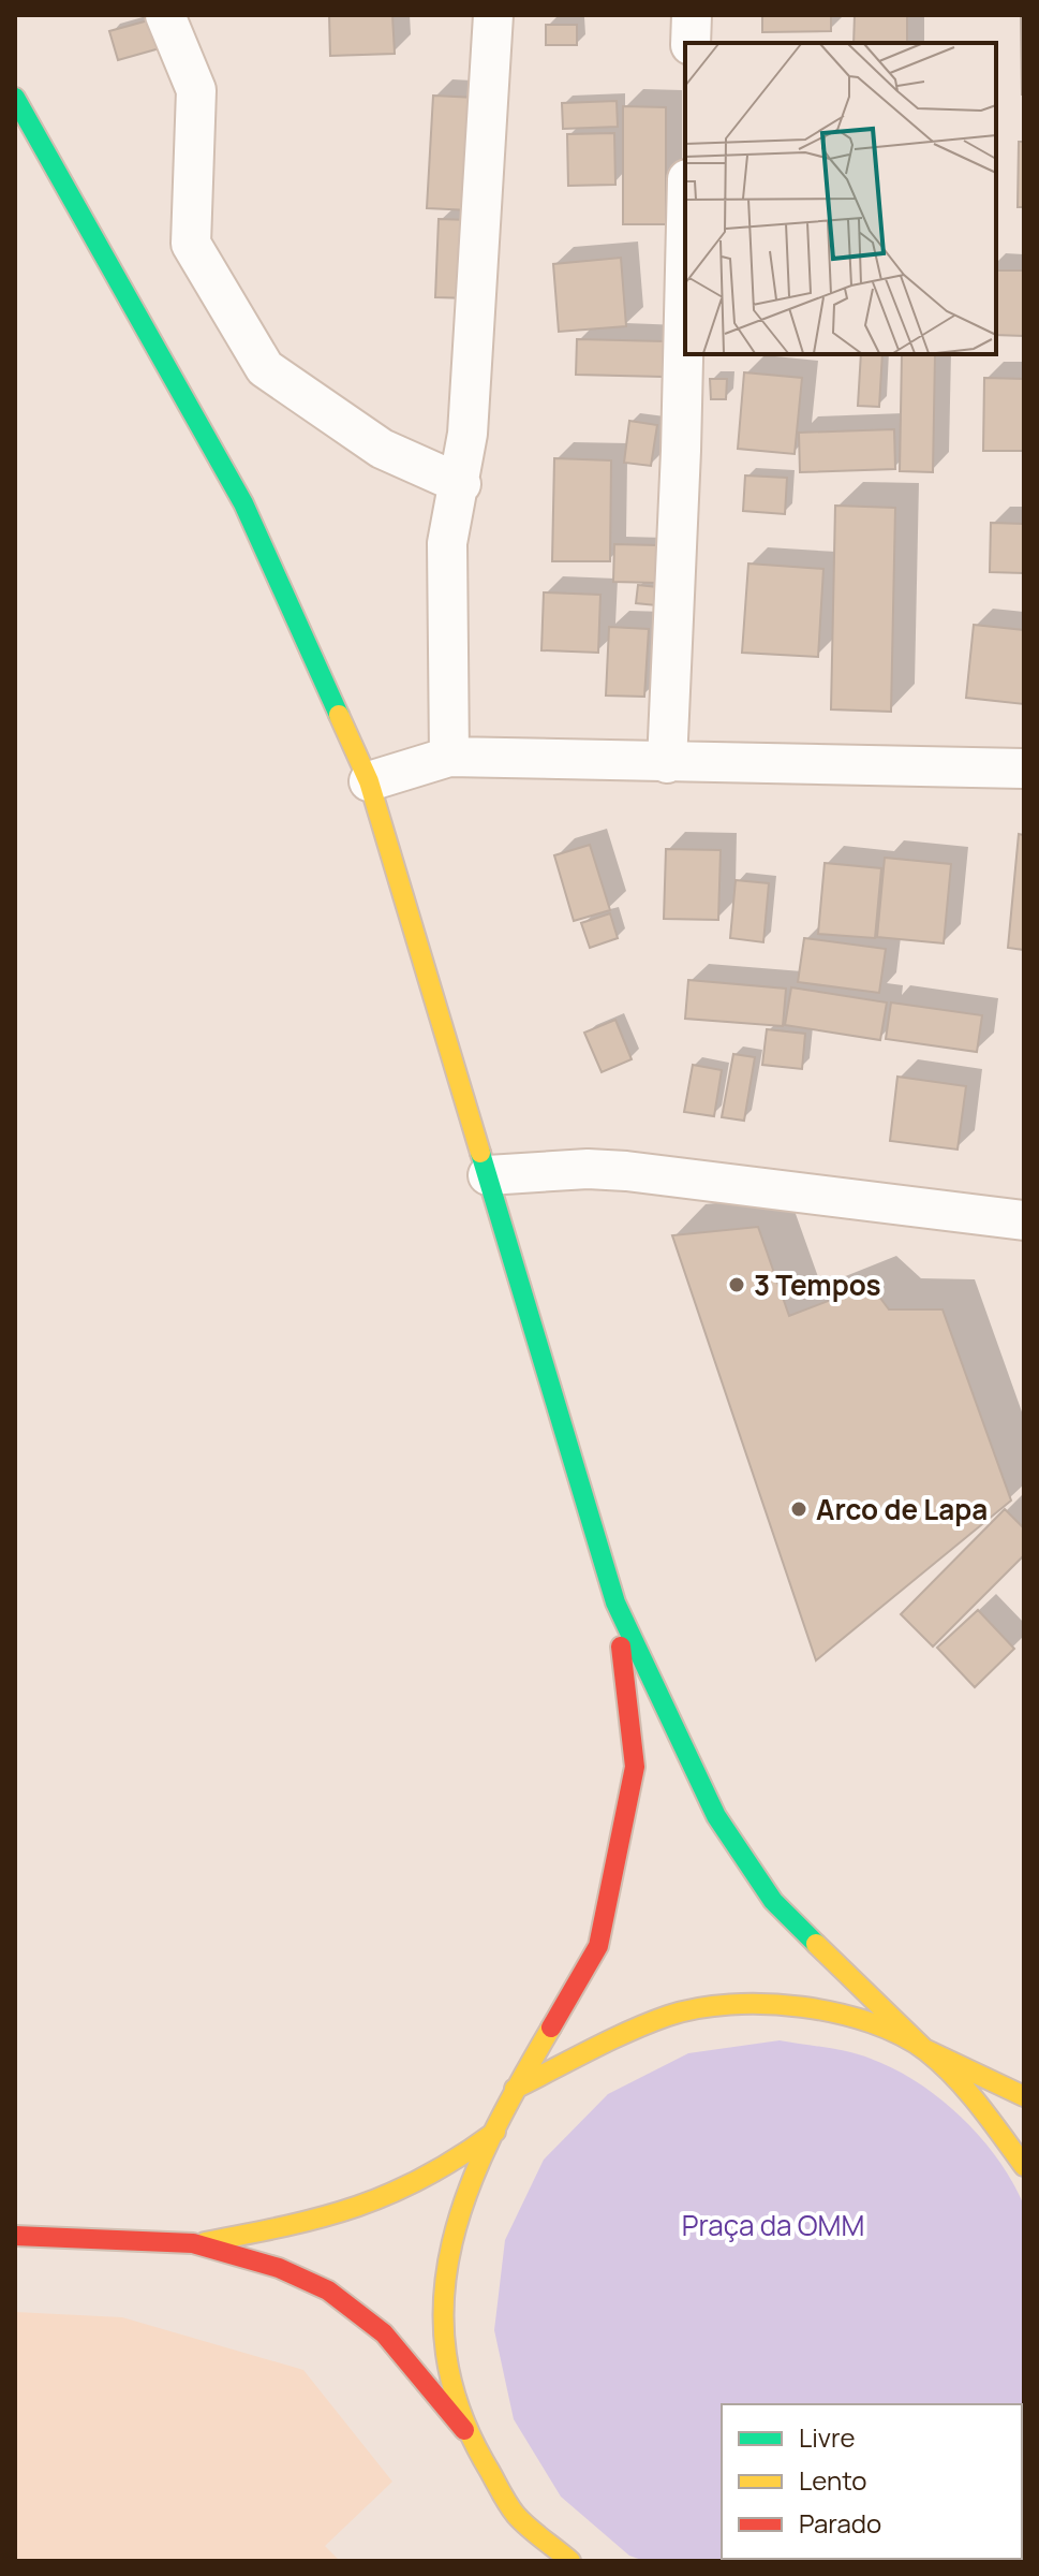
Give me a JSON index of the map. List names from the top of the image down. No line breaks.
{"parks":["Praça da OMM"],"places":["3 Tempos","Arco de Lapa"],"legend":["Livre","Lento","Parado"]}
